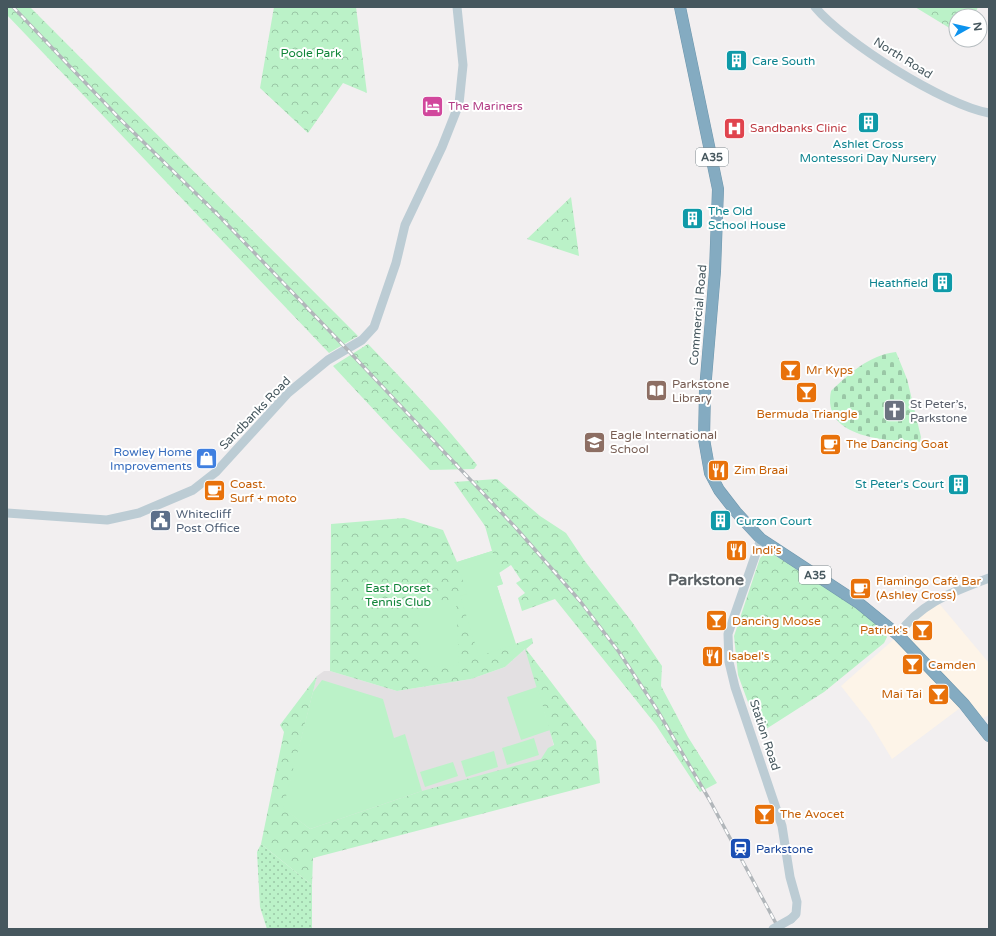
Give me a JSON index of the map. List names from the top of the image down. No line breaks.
{"streets":{"highway":["A35","Commercial Road"],"main road":["North Road","Sandbanks Road","Station Road"]},"crossings":[["A35","Commercial Road"],["Commercial Road","Station Road"]],"districts":["Parkstone"],"parks":["Poole Park","East Dorset Tennis Club"],"places":{"building":["Care South","Ashlet Cross Montessori Day Nursery","The Old School House","Heathfield","St Peter's Court","Curzon Court"],"hotel":["The Mariners"],"hospital":["Sandbanks Clinic"],"bar":["Mr Kyps","Bermuda Triangle","Dancing Moose","Patrick's","Camden","Mai Tai","The Avocet"],"library":["Parkstone Library"],"church":["St Peter’s, Parkstone"],"school or university":["Eagle International School"],"cafe":["The Dancing Goat","Coast. Surf + moto","Flamingo Café Bar (Ashley Cross)"],"shop":["Rowley Home Improvements"],"restaurant":["Zim Braai","Indi's","Isabel's"],"public building":["Whitecliff Post Office"],"station":["Parkstone"]},"north":"right"}
